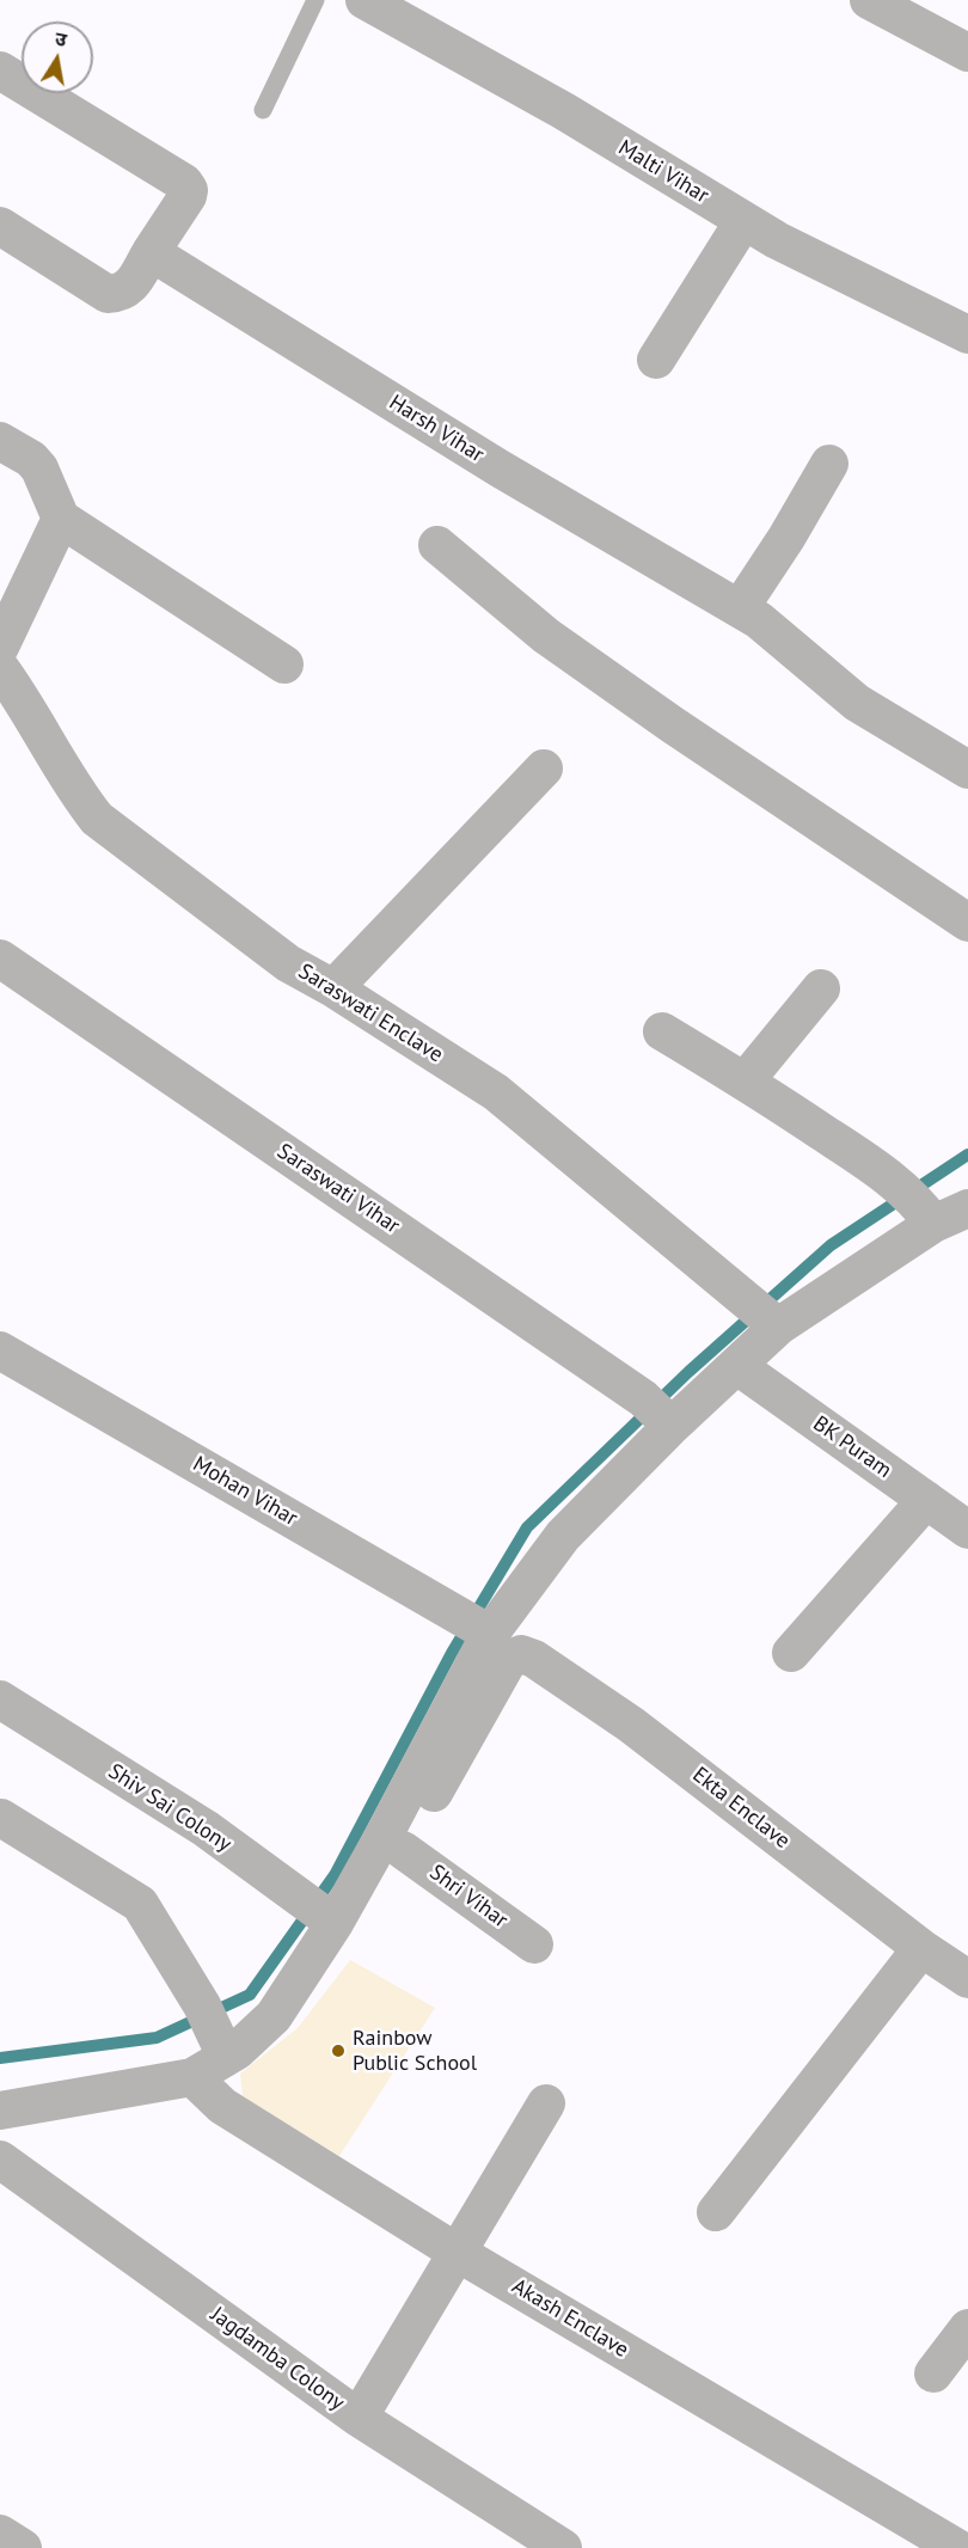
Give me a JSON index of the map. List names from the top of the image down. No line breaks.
{"streets":{"street":["Malti Vihar","Harsh Vihar","Saraswati Enclave","Saraswati Vihar","BK Puram","Mohan Vihar","Shiv Sai Colony","Ekta Enclave","Shri Vihar","Akash Enclave","Jagdamba Colony"]},"crossings":[["Mohan Vihar","Ekta Enclave"]],"places":["Rainbow Public School"],"north":"top"}
